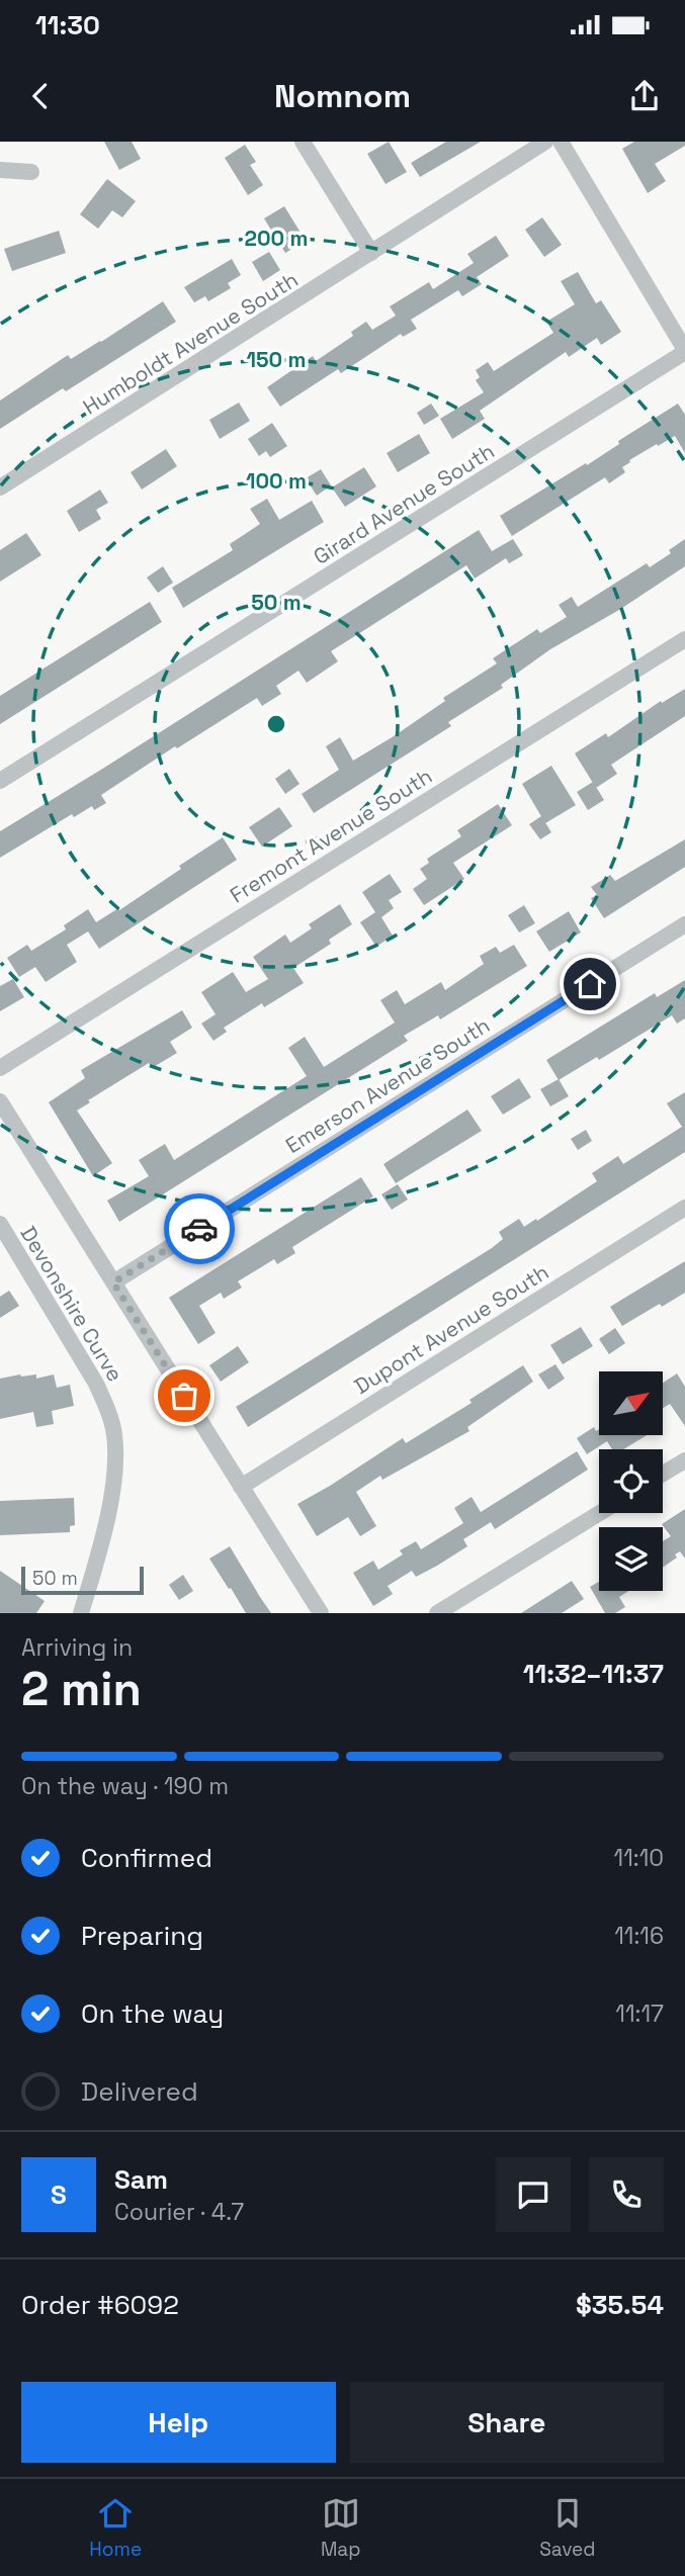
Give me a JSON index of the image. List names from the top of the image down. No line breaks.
{"streets":{"street":["Humboldt Avenue South","Girard Avenue South","Fremont Avenue South","Emerson Avenue South","Devonshire Curve","Dupont Avenue South"]},"scale_bar":"50 m","north":"top right","page":{"status":"11:30","header":"Nomnom","scale":"50 m","heading":["2 min","Arriving in","11:32–11:37"],"panel":["Sam","Courier · 4.7","Order #6092","$35.54"],"bar":"On the way · 190 m","list":[["Confirmed","11:10"],["Preparing","11:16"],["On the way","11:17"],"Delivered"],"round":"S","buttons":["Help","Share"],"tabs":["Home","Map","Saved"]},"rings":["200 m","150 m","100 m","50 m"]}
